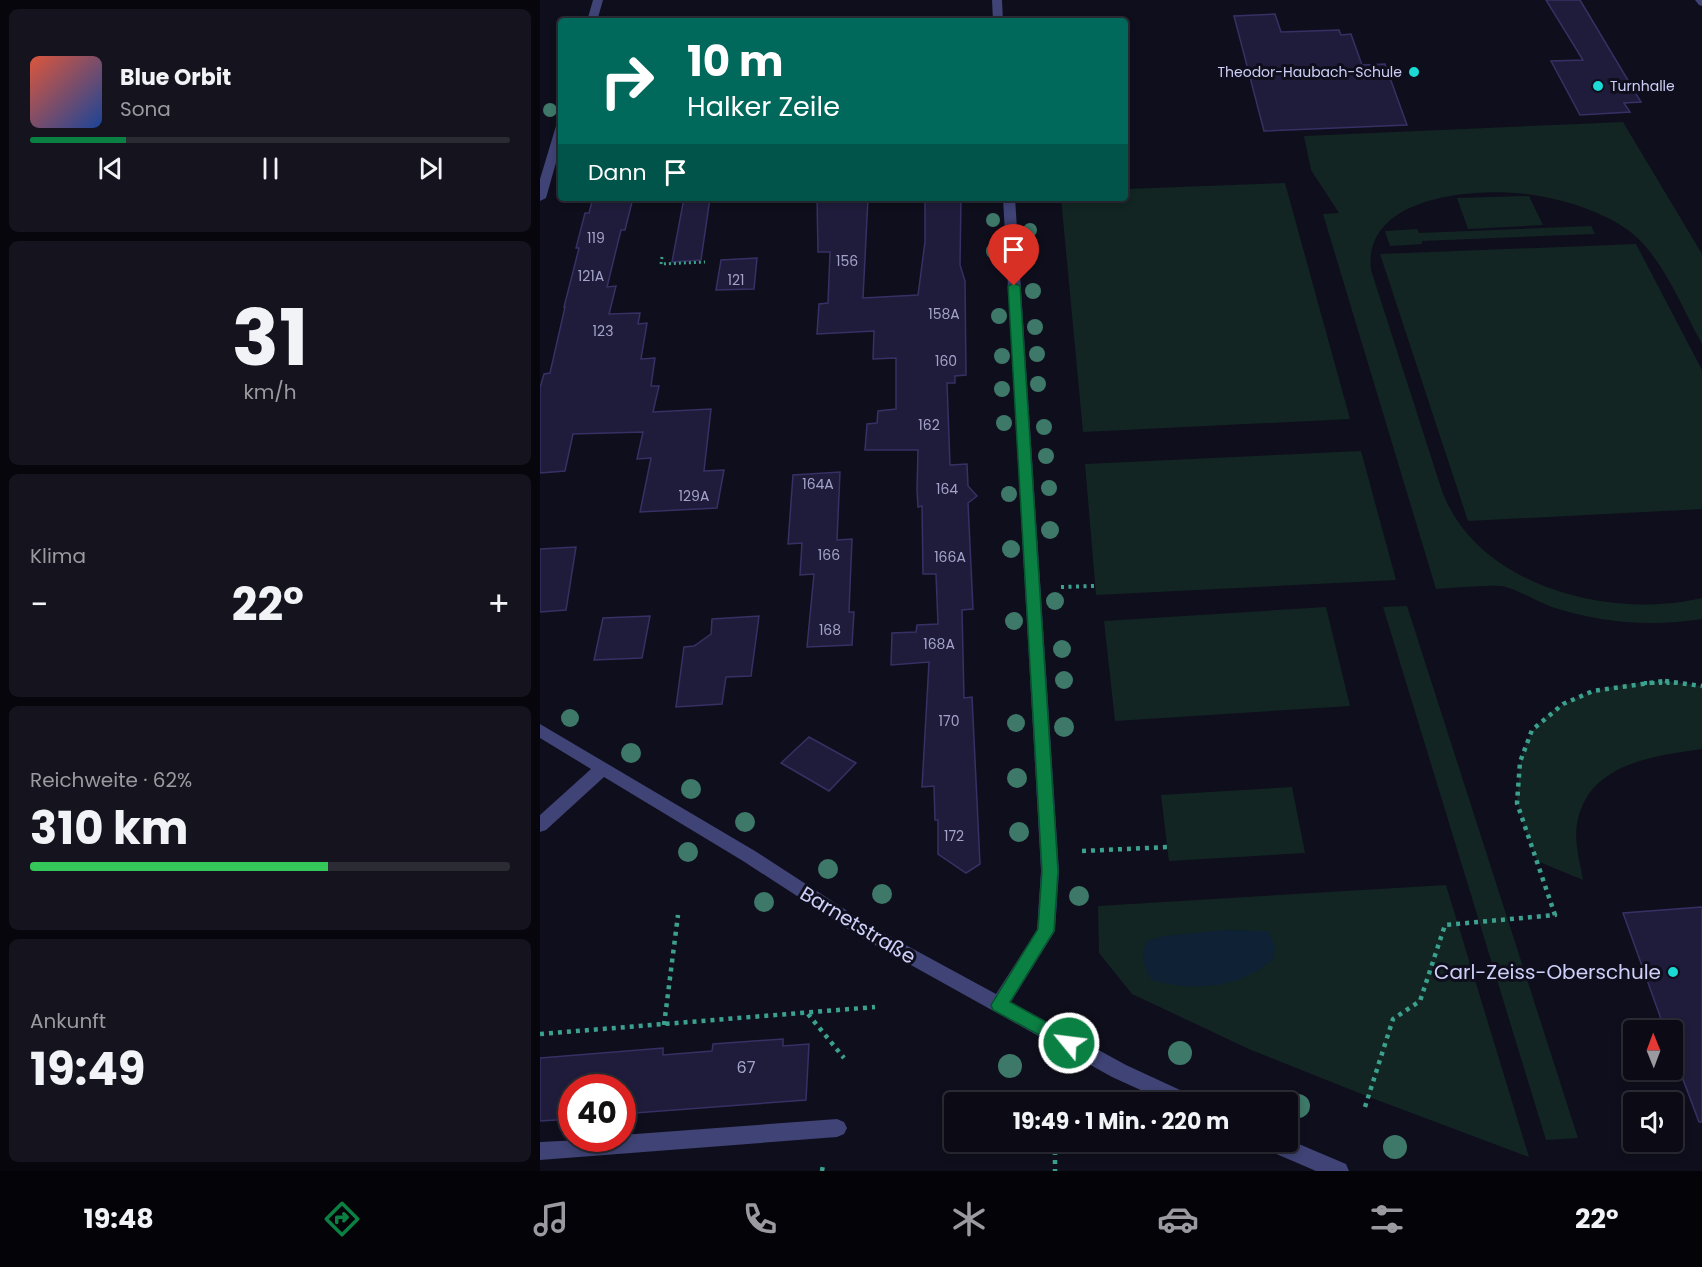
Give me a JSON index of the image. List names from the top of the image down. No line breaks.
{"streets":{"street":["Barnetstraße"]},"places":["Theodor-Haubach-Schule","Turnhalle","Carl-Zeiss-Oberschule"],"house_numbers":["119","156","121A","121","158A","123","160","162","164A","164","129A","166","166A","168","168A","170","172","67"],"north":"top","page":{"turn":["10 m","Halker Zeile"],"song":["Blue Orbit","Sona"],"then":"Dann","tile":[["31","km/h"],"Klima",["Reichweite · 62%","310 km"],["Ankunft","19:49"]],"heat":["−","22°","+"],"limit":"40","trip":"19:49 · 1 Min. · 220 m","tabs":["19:48","22°"]}}
